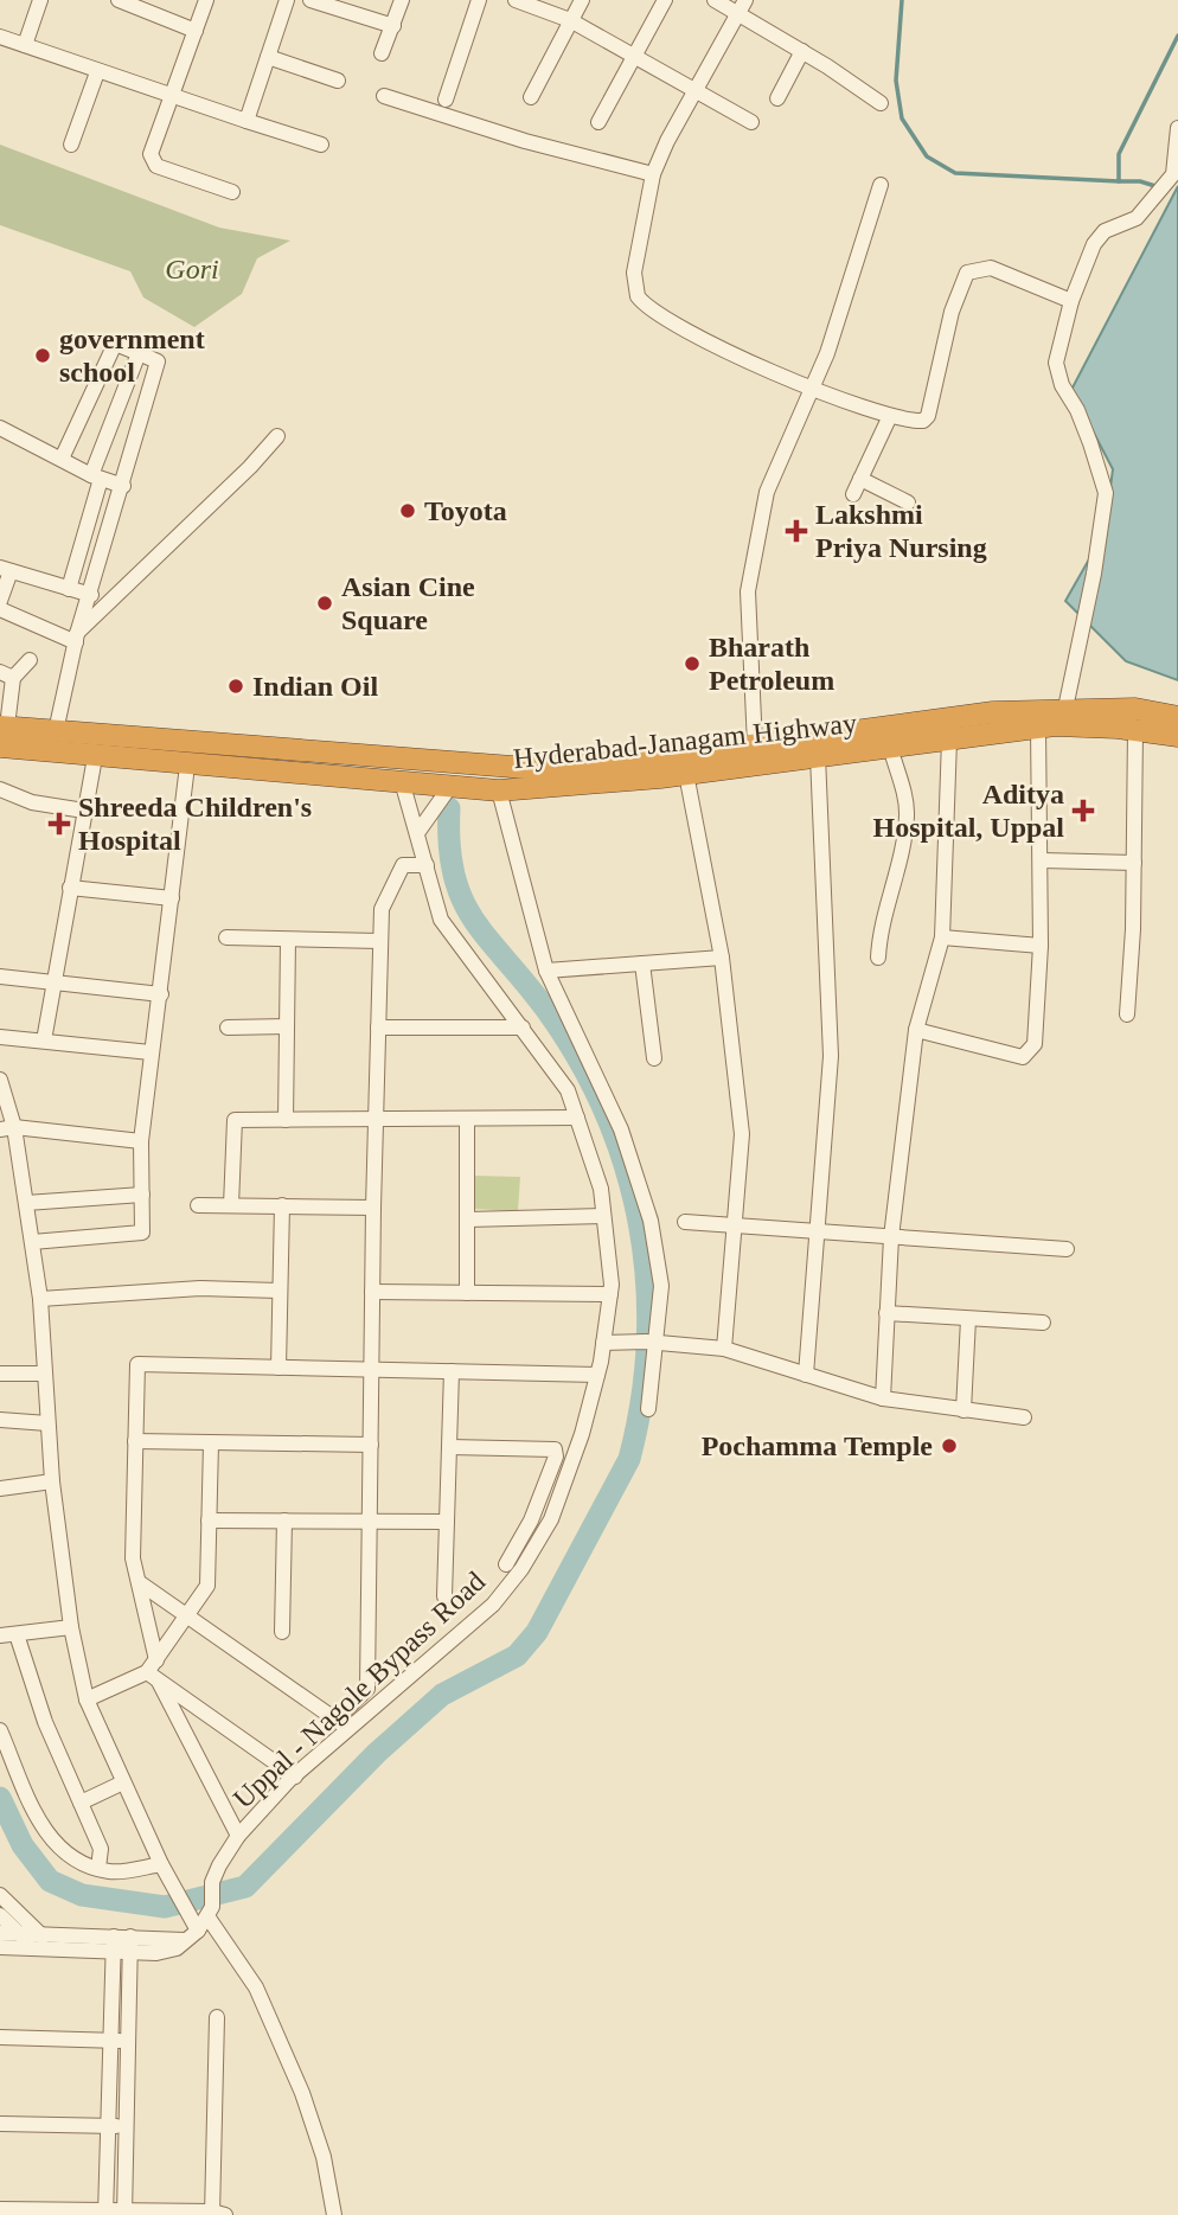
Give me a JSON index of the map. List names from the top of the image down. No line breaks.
{"streets":{"highway":["Hyderabad-Janagam Highway"],"street":["Uppal - Nagole Bypass Road"]},"crossings":[["Hyderabad-Janagam Highway","Uppal - Nagole Bypass Road"]],"parks":["Gori"],"places":{"other":["government school","Toyota","Asian Cine Square","Bharath Petroleum","Indian Oil","Pochamma Temple"],"health":["Lakshmi Priya Nursing","Aditya Hospital, Uppal","Shreeda Children's Hospital"]}}
